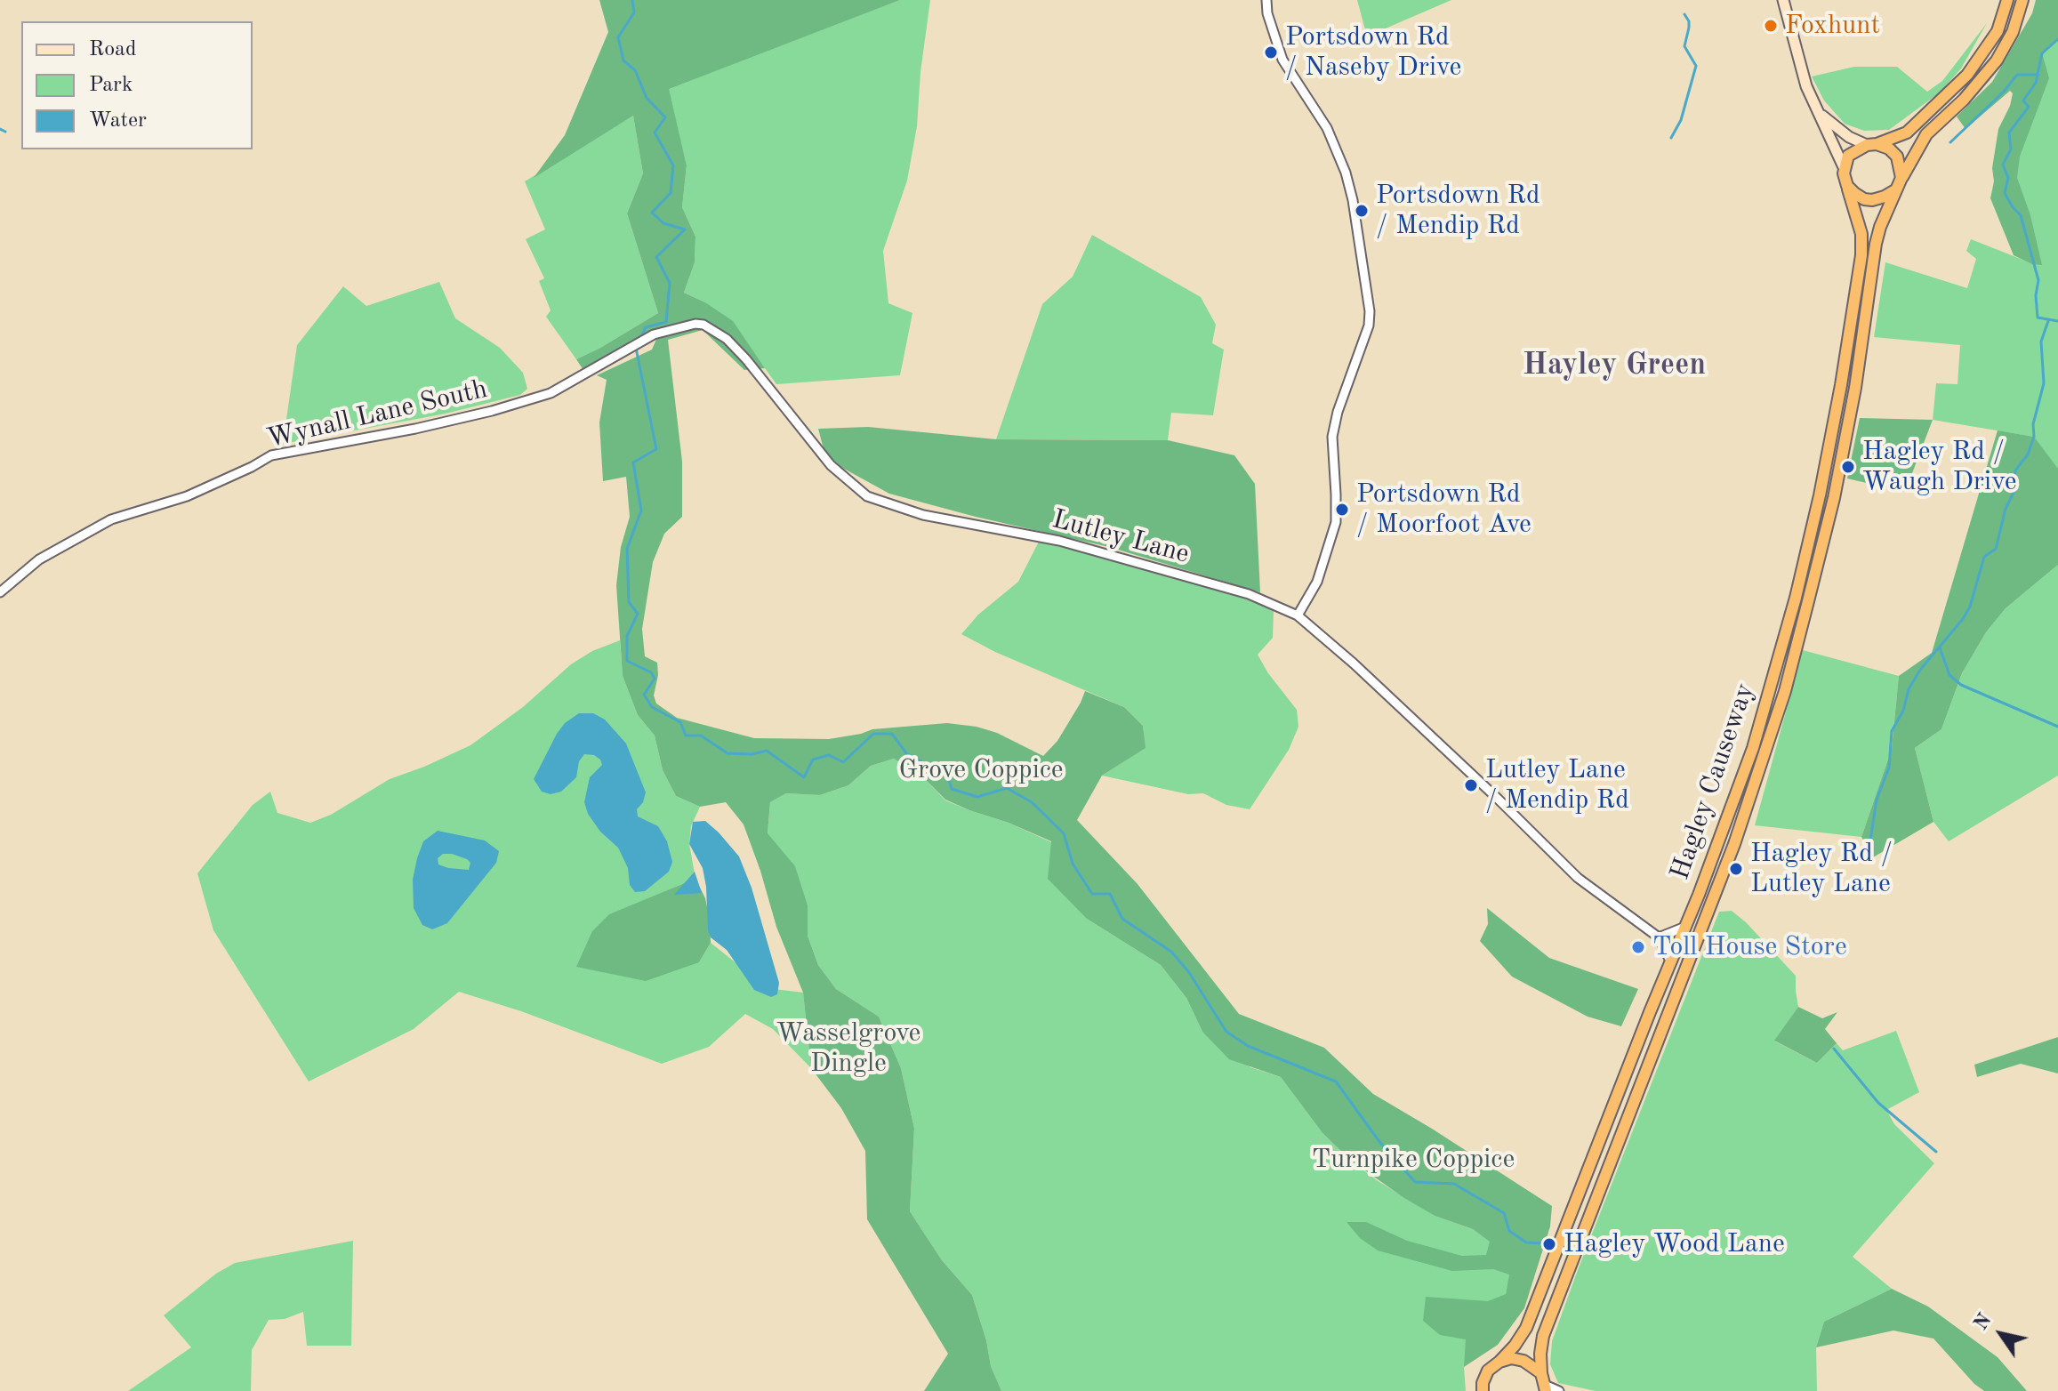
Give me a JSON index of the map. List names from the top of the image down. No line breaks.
{"streets":{"highway":["Hagley Causeway"],"street":["Wynall Lane South","Lutley Lane"]},"crossings":[["Wynall Lane South","Lutley Lane"],["Lutley Lane","Hagley Causeway"]],"districts":["Hayley Green"],"parks":["Grove Coppice","Wasselgrove Dingle","Turnpike Coppice"],"places":["Foxhunt","Portsdown Rd / Naseby Drive","Portsdown Rd / Mendip Rd","Hagley Rd / Waugh Drive","Portsdown Rd / Moorfoot Ave","Lutley Lane / Mendip Rd","Hagley Rd / Lutley Lane","Toll House Store","Hagley Wood Lane"],"legend":["Road","Park","Water"],"north":"top left"}
